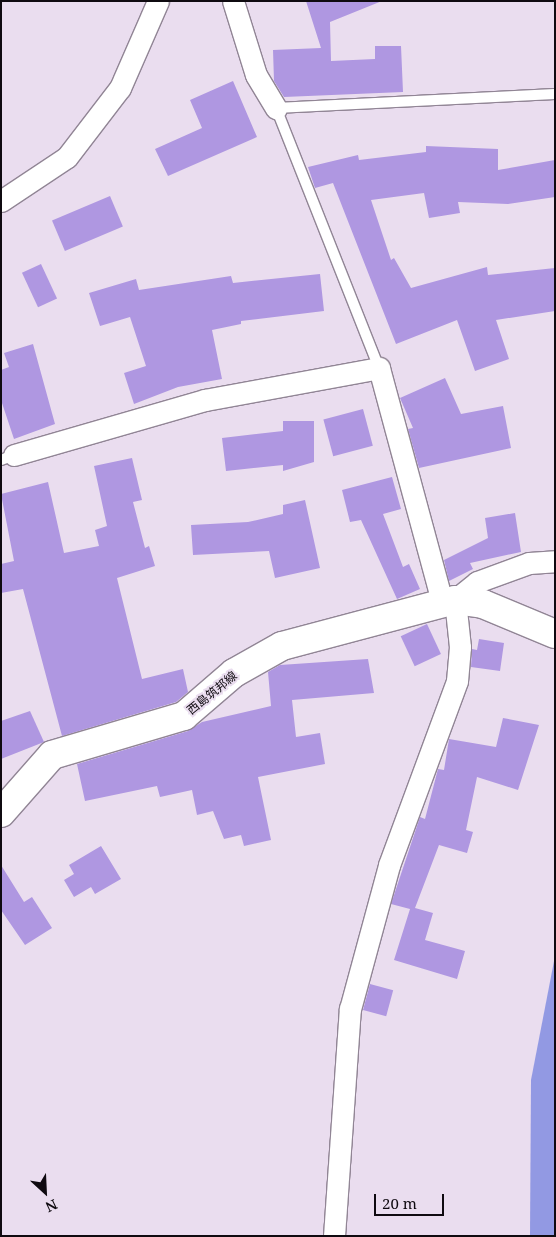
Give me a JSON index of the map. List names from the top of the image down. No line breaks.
{"streets":{"main road":["西島筑邦線"]},"scale_bar":"20 m","north":"bottom right"}
